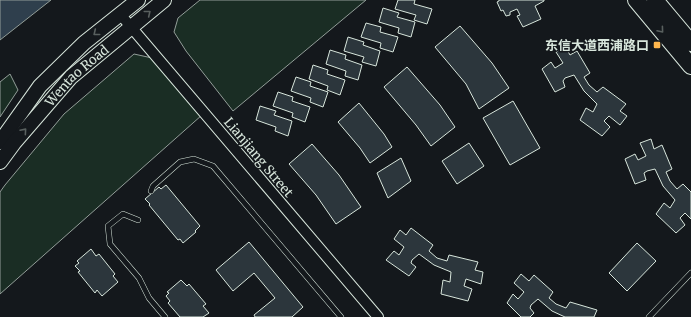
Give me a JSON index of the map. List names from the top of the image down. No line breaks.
{"streets":{"main road":["Wentao Road"],"street":["Lianjiang Street"]},"crossings":[["Wentao Road","Lianjiang Street"]],"places":{"transit":["东信大道西浦路口"]}}
